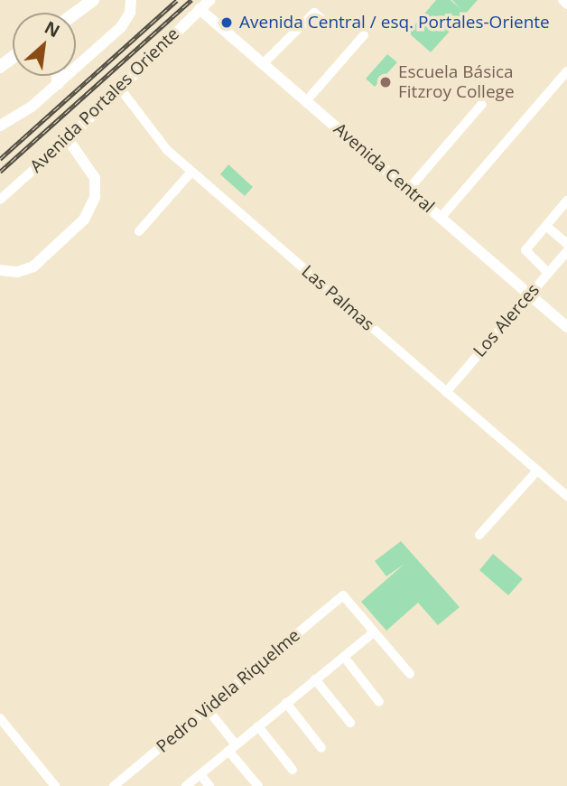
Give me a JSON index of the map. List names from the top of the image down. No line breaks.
{"streets":{"street":["Avenida Portales Oriente","Avenida Central","Las Palmas","Los Alerces","Pedro Videla Riquelme"]},"crossings":[["Avenida Portales Oriente","Avenida Central"],["Avenida Portales Oriente","Las Palmas"],["Avenida Central","Los Alerces"],["Las Palmas","Los Alerces"]],"places":["Avenida Central / esq. Portales-Oriente","Escuela Básica Fitzroy College"],"north":"top right"}
